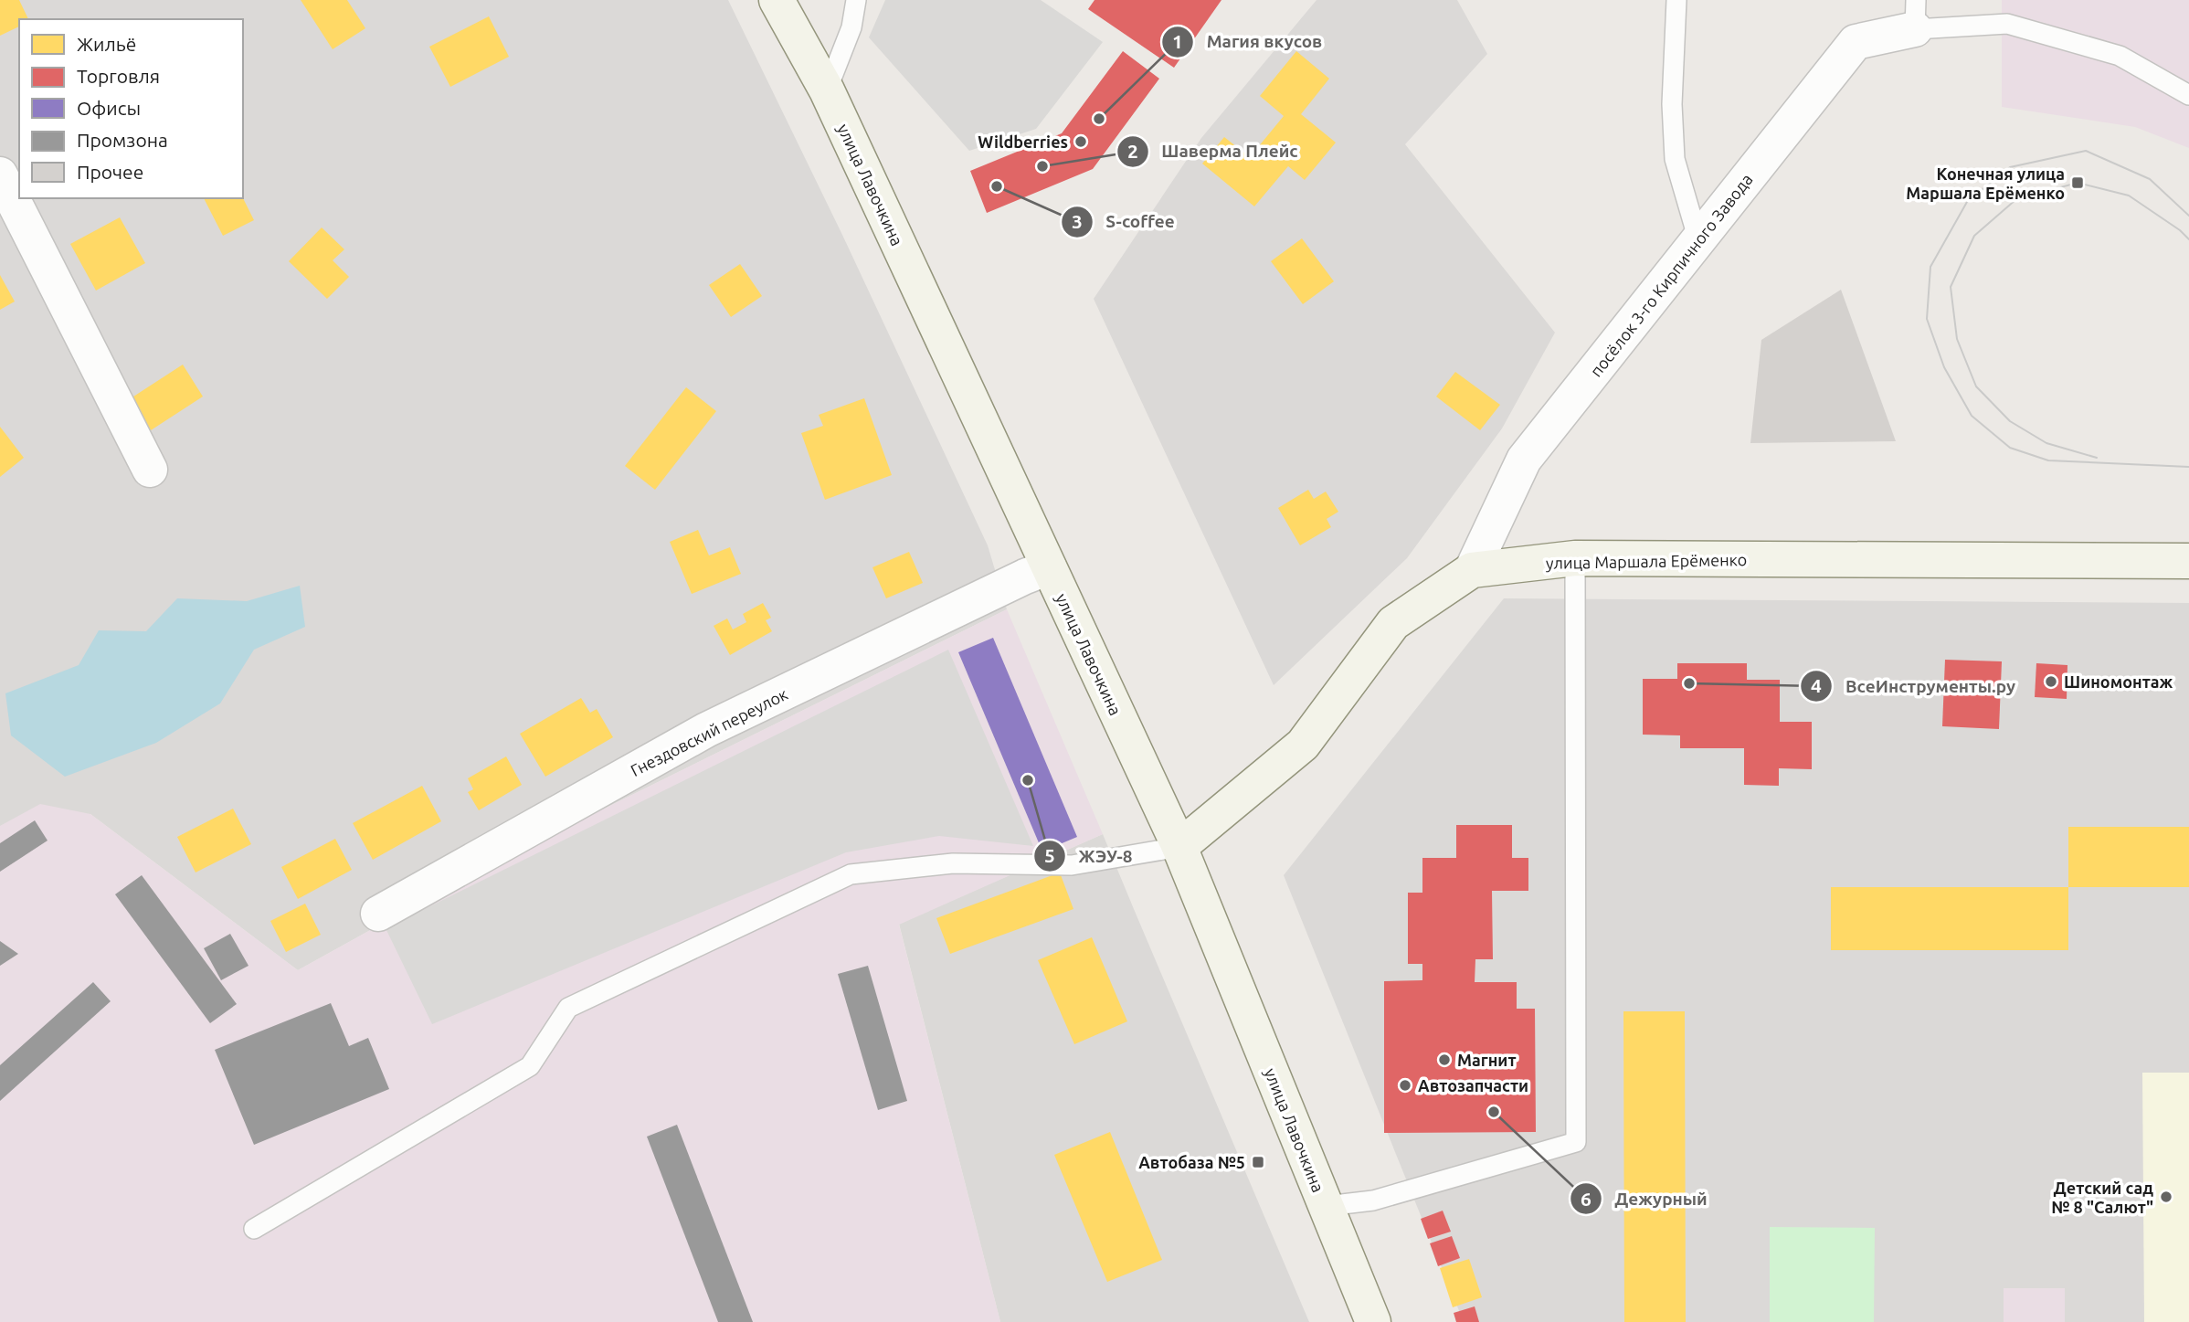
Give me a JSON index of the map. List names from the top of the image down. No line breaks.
{"streets":{"main road":["улица Лавочкина","улица Маршала Ерёменко"],"street":["посёлок 3-го Кирпичного Завода","Гнездовский переулок"]},"crossings":[["улица Лавочкина","улица Маршала Ерёменко"],["улица Лавочкина","Гнездовский переулок"],["посёлок 3-го Кирпичного Завода","улица Маршала Ерёменко"]],"places":{"other":["Магия вкусов","Wildberries","Шаверма Плейс","S-coffee","Шиномонтаж","ВсеИнструменты.ру","ЖЭУ-8","Магнит","Автозапчасти","Дежурный","Детский сад № 8 \"Салют\""],"transit":["Конечная улица Маршала Ерёменко","Автобаза №5"]},"legend":["Жильё","Торговля","Офисы","Промзона","Прочее"]}
